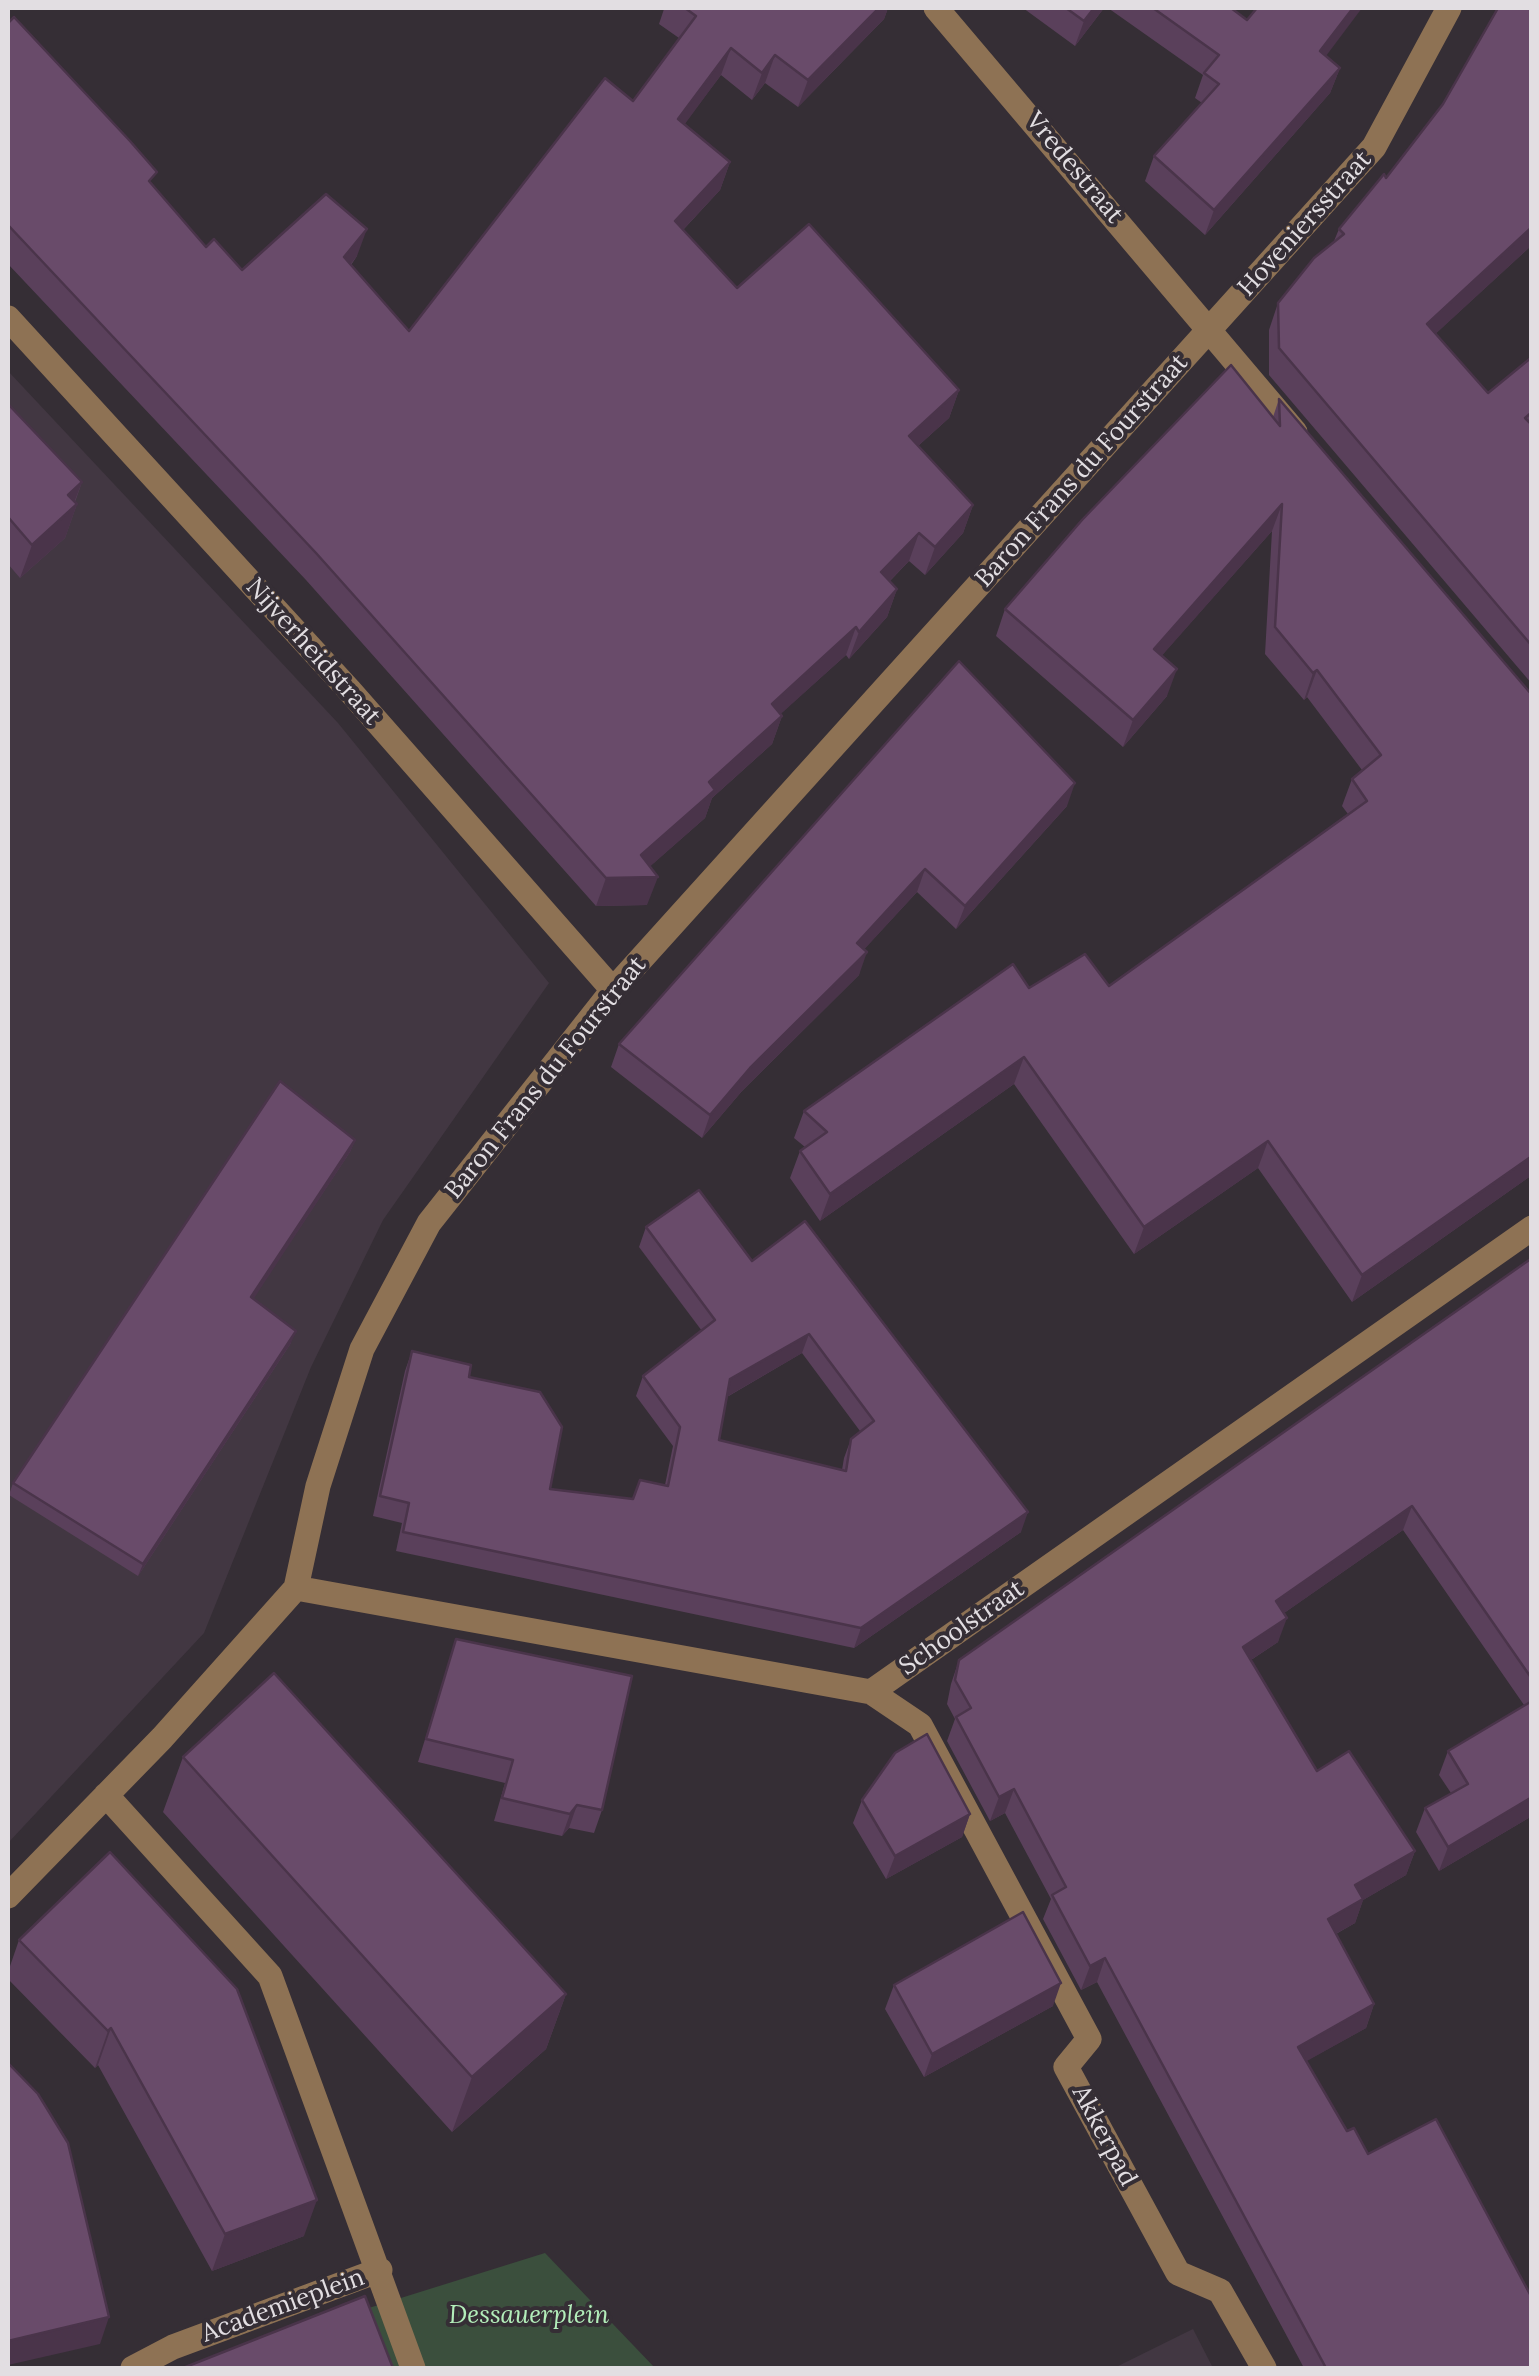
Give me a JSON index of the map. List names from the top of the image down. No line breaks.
{"streets":{"street":["Vredestraat","Hoveniersstraat","Baron Frans du Fourstraat","Nijverheidstraat","Schoolstraat","Akkerpad","Academieplein"]},"crossings":[["Vredestraat","Hoveniersstraat"],["Vredestraat","Baron Frans du Fourstraat"],["Hoveniersstraat","Baron Frans du Fourstraat"],["Baron Frans du Fourstraat","Nijverheidstraat"],["Schoolstraat","Akkerpad"]],"parks":["Dessauerplein"]}
